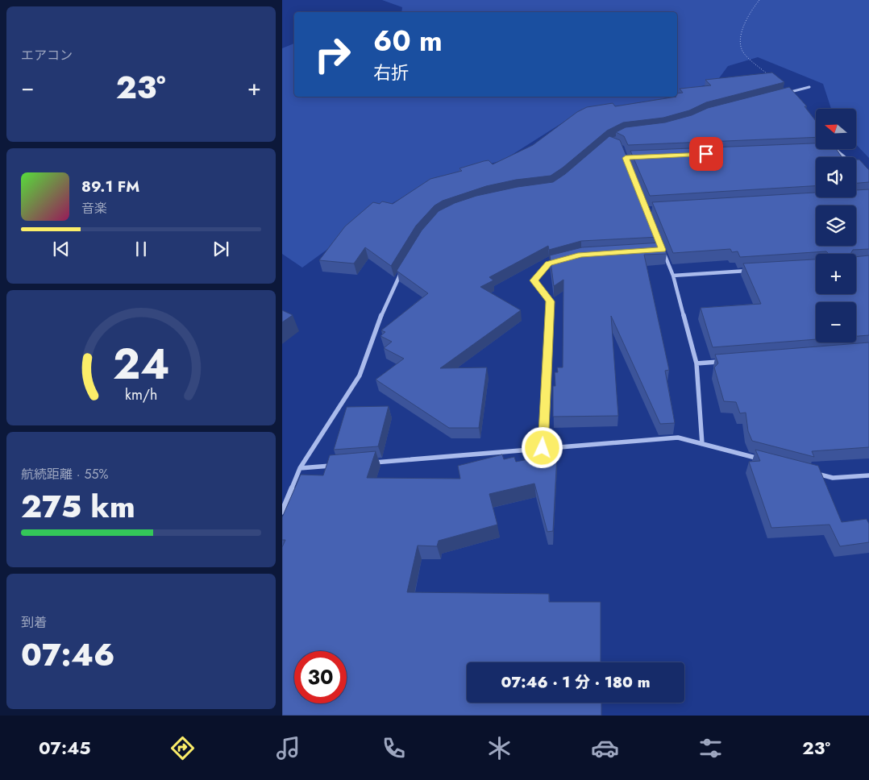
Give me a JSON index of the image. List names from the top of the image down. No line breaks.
{"north":"left","page":{"tile":["エアコン",["航続距離 · 55%","275 km"],["到着","07:46"]],"turn":["60 m","右折"],"heat":["−","23°","+"],"map_buttons":["+","−"],"song":["89.1 FM","音楽"],"limit":"30","trip":"07:46 · 1 分 · 180 m","tabs":["07:45","23°"],"gauge":["24","km/h"]}}
